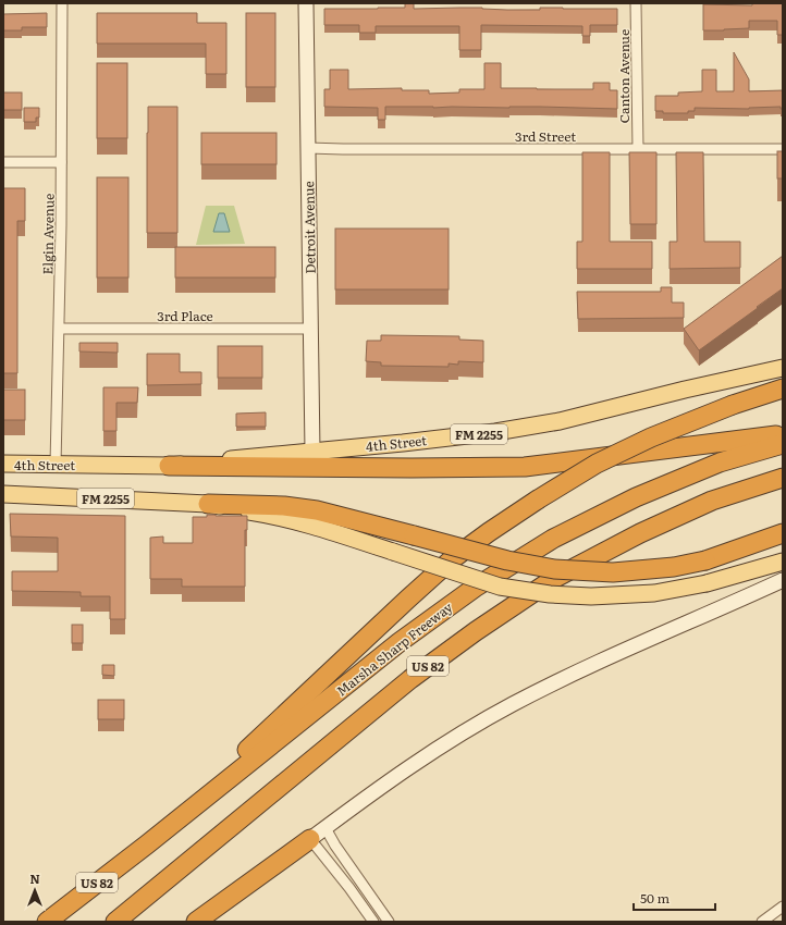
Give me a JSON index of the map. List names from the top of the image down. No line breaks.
{"streets":{"highway":["Marsha Sharp Freeway","US 82"],"main road":["Detroit Avenue","FM 2255","4th Street"],"street":["Canton Avenue","3rd Street","Elgin Avenue","3rd Place"]},"crossings":[["Canton Avenue","3rd Street"],["3rd Street","Detroit Avenue"],["Detroit Avenue","3rd Place"],["Detroit Avenue","4th Street"],["Elgin Avenue","3rd Place"],["Elgin Avenue","4th Street"]],"scale_bar":"50 m","north":"top"}
